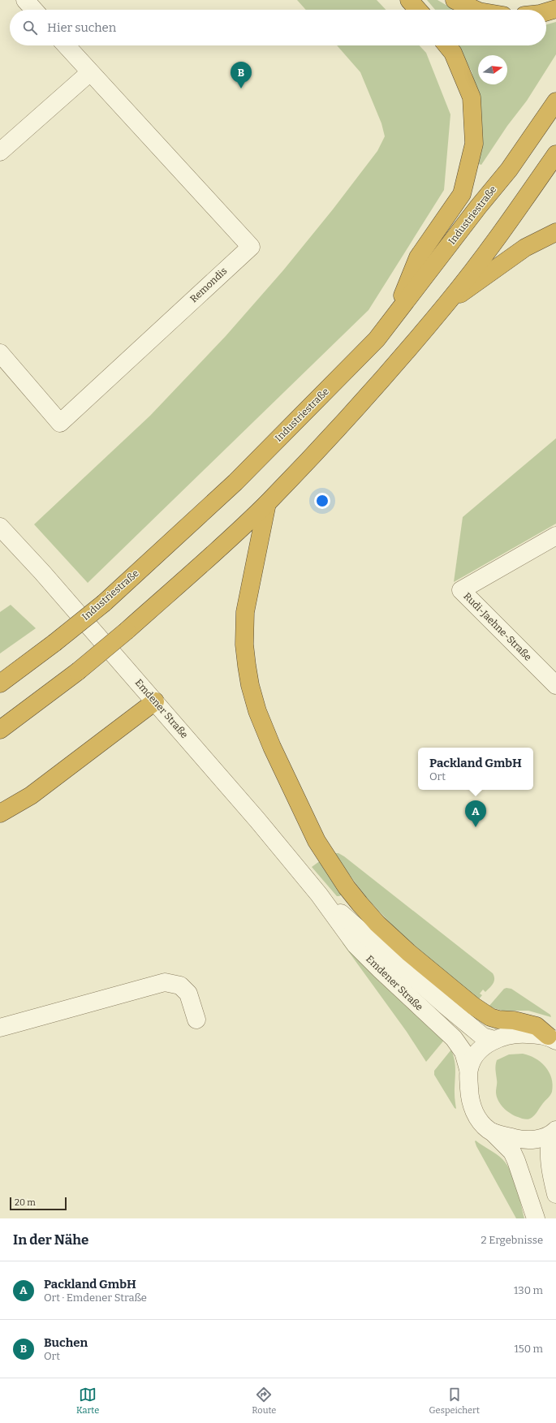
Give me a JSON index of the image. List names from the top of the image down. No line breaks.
{"streets":{"highway":["Industriestraße"],"street":["Remondis","Rudi-Jaehne-Straße","Emdener Straße"]},"scale_bar":"20 m","north":"right","page":{"search":"Hier suchen","pins":["B","A"],"popup":["Packland GmbH","Ort"],"scale":"20 m","heading":["In der Nähe","2 Ergebnisse"],"list":[{"mark":"A","name":"Packland GmbH","note":"Ort · Emdener Straße","value":"130 m"},{"mark":"B","name":"Buchen","note":"Ort","value":"150 m"}],"nav":["Karte","Route","Gespeichert"]}}
